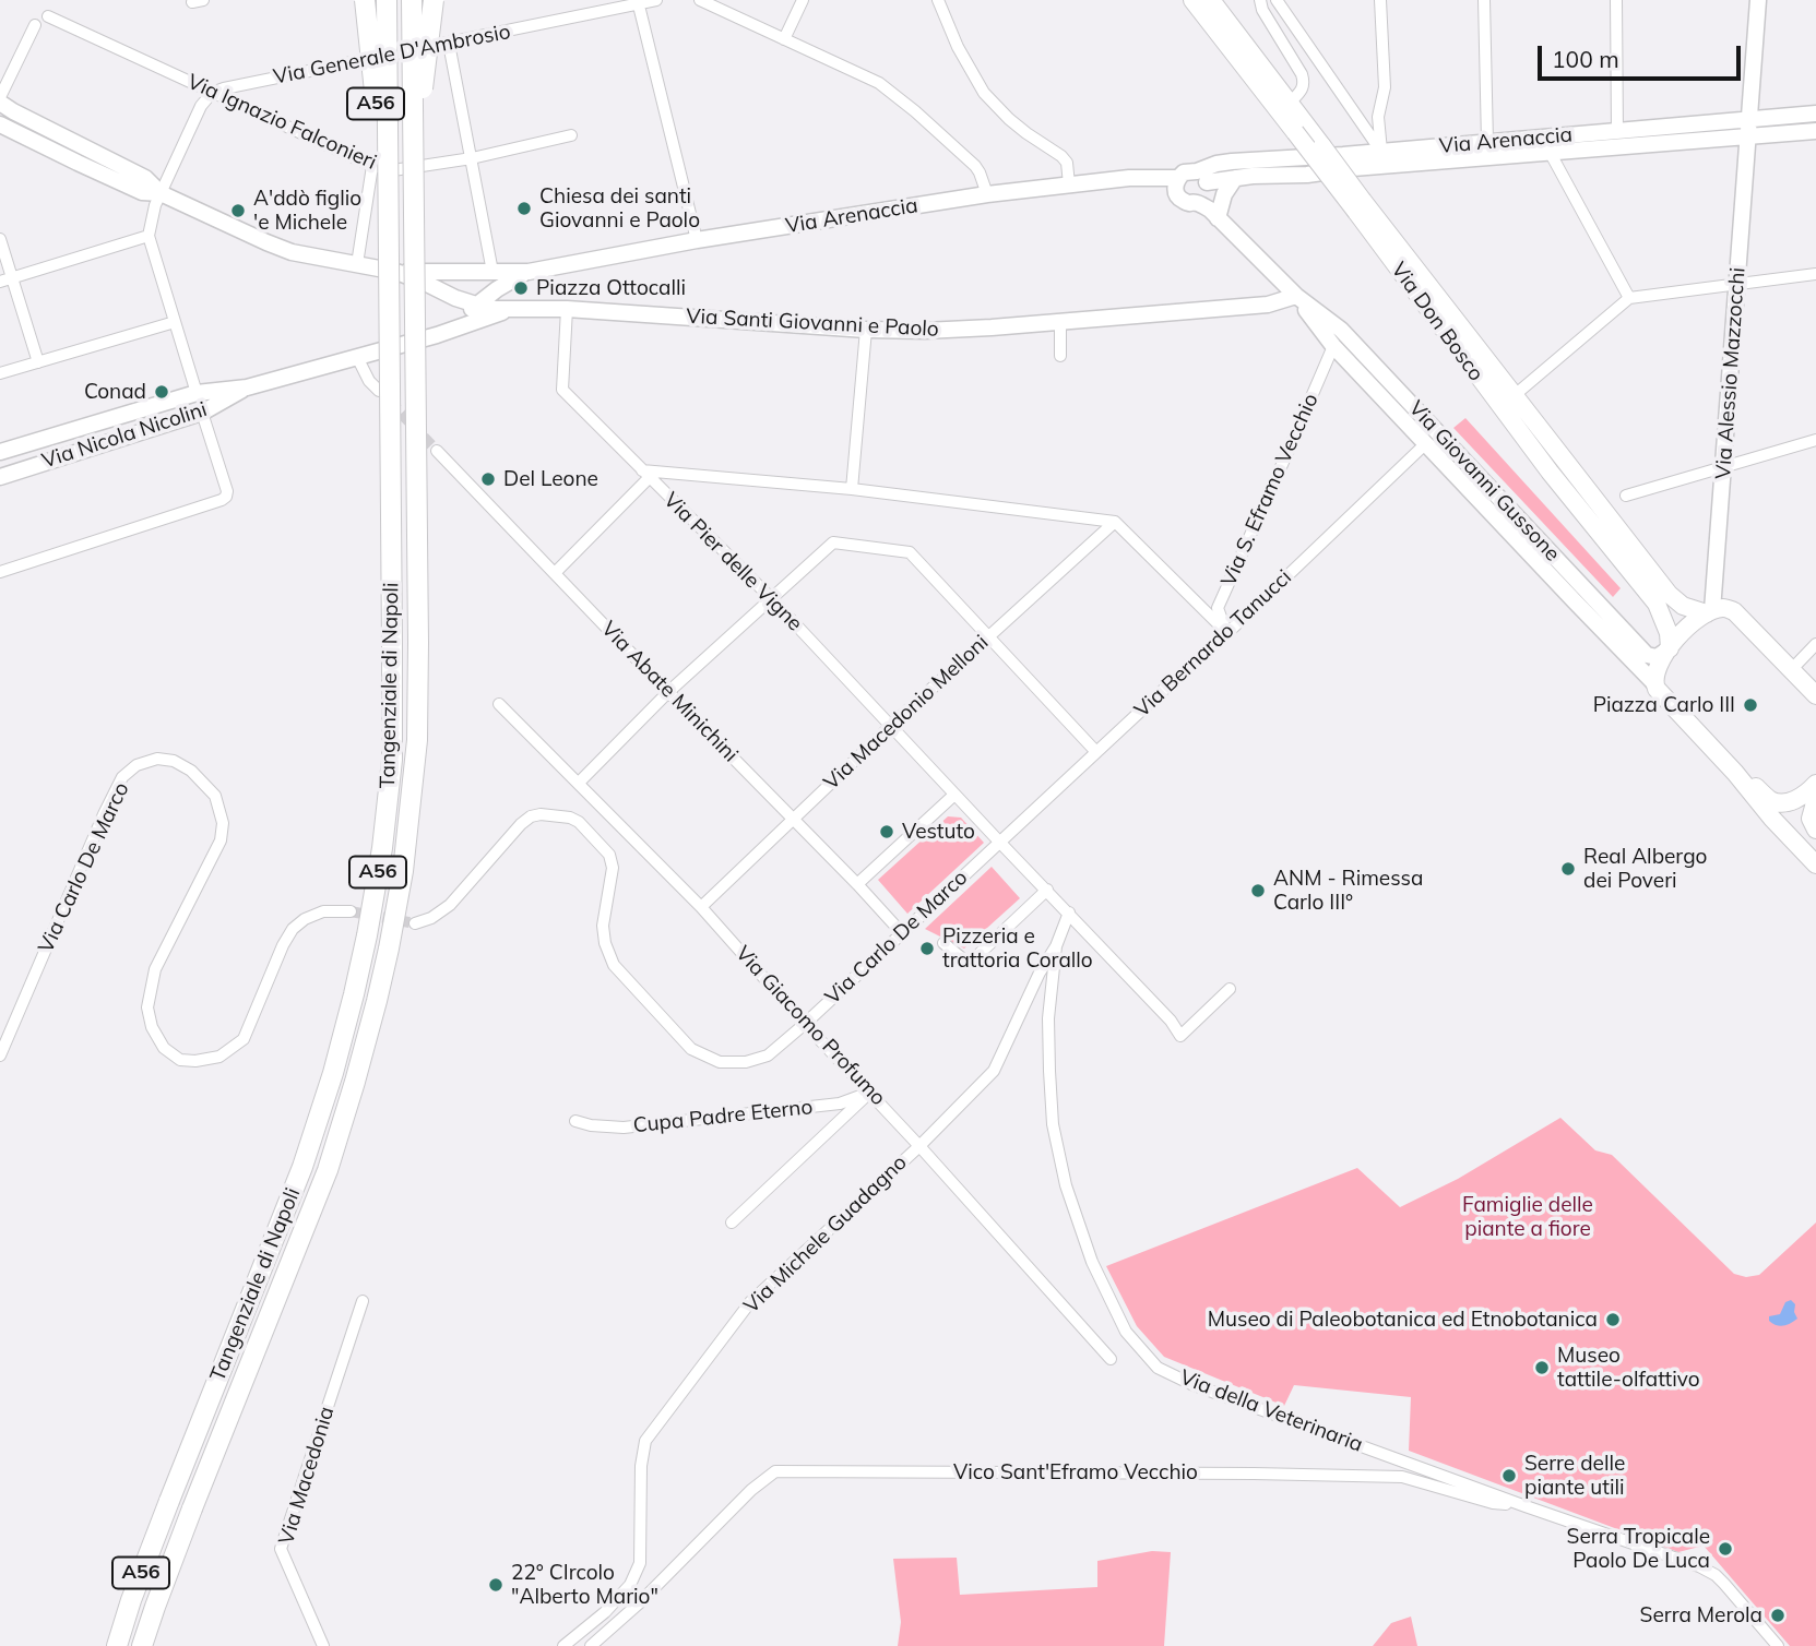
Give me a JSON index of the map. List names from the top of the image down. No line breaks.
{"streets":{"highway":["A56","Tangenziale di Napoli"],"main road":["Via Arenaccia","Via Don Bosco","Via Santi Giovanni e Paolo","Via Alessio Mazzocchi","Via Nicola Nicolini","Via Giovanni Gussone"],"street":["Via Generale D'Ambrosio","Via Ignazio Falconieri","Via S. Eframo Vecchio","Via Pier delle Vigne","Via Bernardo Tanucci","Via Abate Minichini","Via Macedonio Melloni","Via Carlo De Marco","Via Giacomo Profumo","Cupa Padre Eterno","Via Michele Guadagno","Via della Veterinaria","Vico Sant'Eframo Vecchio","Via Macedonia"]},"crossings":[["Via Generale D'Ambrosio","Via Ignazio Falconieri"],["A56","Tangenziale di Napoli"],["Via Arenaccia","Via Alessio Mazzocchi"],["Via Arenaccia","Via Nicola Nicolini"],["Via Arenaccia","Via Giovanni Gussone"],["Via Don Bosco","Via Alessio Mazzocchi"],["Via Don Bosco","Via Giovanni Gussone"],["Via Santi Giovanni e Paolo","Via Nicola Nicolini"],["Via Santi Giovanni e Paolo","Via Giovanni Gussone"],["Via Santi Giovanni e Paolo","Via Pier delle Vigne"],["Via Giovanni Gussone","Via S. Eframo Vecchio"],["Via Giovanni Gussone","Via Bernardo Tanucci"],["Via S. Eframo Vecchio","Via Bernardo Tanucci"],["Via Pier delle Vigne","Via Bernardo Tanucci"],["Via Pier delle Vigne","Via Macedonio Melloni"],["Via Pier delle Vigne","Via Carlo De Marco"],["Via Bernardo Tanucci","Via Carlo De Marco"],["Via Abate Minichini","Via Macedonio Melloni"],["Via Abate Minichini","Via Carlo De Marco"],["Via Macedonio Melloni","Via Giacomo Profumo"],["Via Carlo De Marco","Via Giacomo Profumo"],["Via Giacomo Profumo","Cupa Padre Eterno"],["Via Giacomo Profumo","Via Michele Guadagno"],["Via Michele Guadagno","Via della Veterinaria"],["Via della Veterinaria","Vico Sant'Eframo Vecchio"]],"parks":["Famiglie delle piante a fiore"],"places":["Chiesa dei santi Giovanni e Paolo","A'ddò figlio 'e Michele","Piazza Ottocalli","Conad","Del Leone","Piazza Carlo III","Vestuto","Real Albergo dei Poveri","ANM - Rimessa Carlo III°","Pizzeria e trattoria Corallo","Museo di Paleobotanica ed Etnobotanica","Museo tattile-olfattivo","Serre delle piante utili","Serra Tropicale Paolo De Luca","22° CIrcolo \"Alberto Mario\"","Serra Merola"],"scale_bar":"100 m"}
